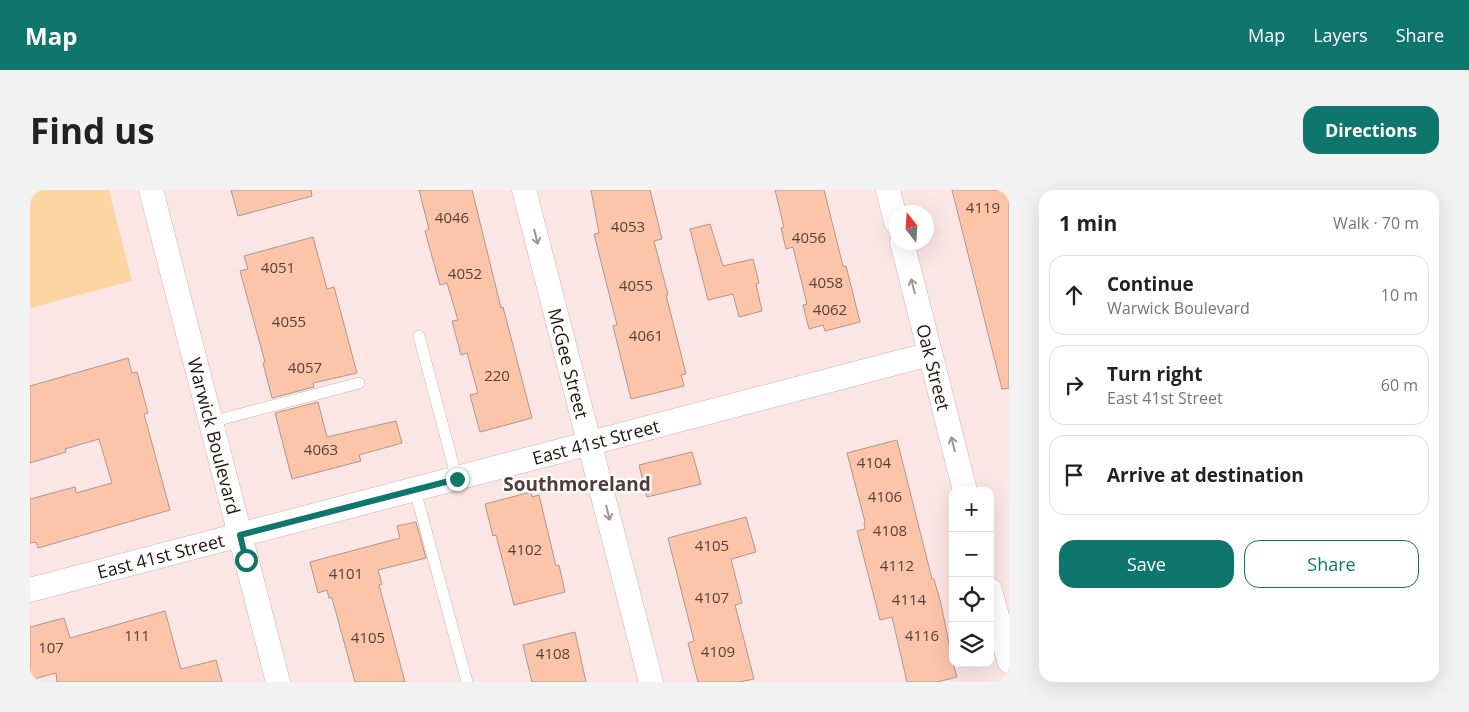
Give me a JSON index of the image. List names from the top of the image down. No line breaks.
{"streets":{"street":["McGee Street","Oak Street","Warwick Boulevard","East 41st Street"]},"crossings":[["McGee Street","East 41st Street"],["Oak Street","East 41st Street"],["Warwick Boulevard","East 41st Street"]],"one_way":["McGee Street","Oak Street"],"districts":["Southmoreland"],"house_numbers":["4119","4046","4053","4056","4051","4052","4058","4055","4062","4055","4061","4057","220","4063","4104","4106","4108","4105","4102","4112","4101","4107","4114","111","4116","4105","107","4109","4108"],"north":"top","page":{"header":"Map","nav":["Map","Layers","Share"],"buttons":["Directions",["Save","Share"]],"title":"Find us","heading":["1 min","Walk · 70 m"],"list":[["Continue","Warwick Boulevard","10 m"],["Turn right","East 41st Street","60 m"],"Arrive at destination"],"map_buttons":["+","−"]}}
